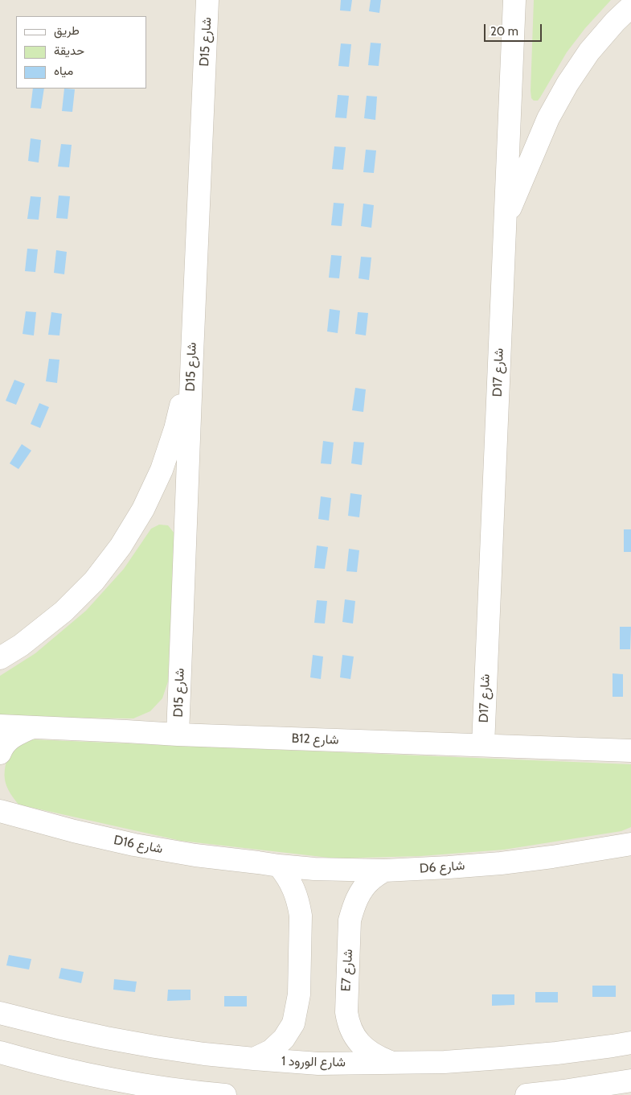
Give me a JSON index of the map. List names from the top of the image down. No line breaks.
{"streets":{"street":["D15 شارع","D17 شارع","B12 شارع","D16 شارع","D6 شارع","E7 شارع","شارع الورود 1"]},"crossings":[["D15 شارع","B12 شارع"],["D17 شارع","B12 شارع"],["D16 شارع","D6 شارع"],["D6 شارع","E7 شارع"],["E7 شارع","شارع الورود 1"]],"legend":["طريق","حديقة","مياه"],"scale_bar":"20 m"}
